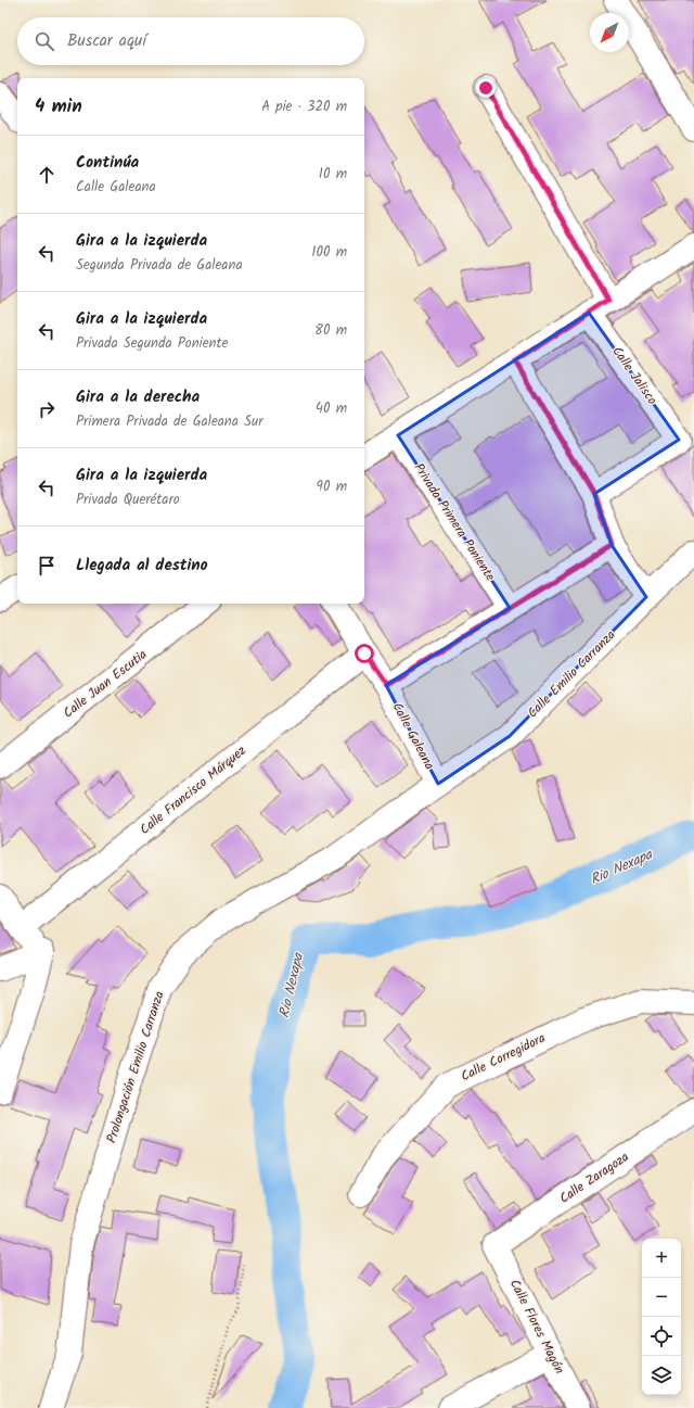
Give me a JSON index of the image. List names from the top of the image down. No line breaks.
{"streets":{"street":["Calle Jalisco","Privada Primera Poniente","Calle Emilio Carranza","Calle Juan Escutia","Calle Galeana","Calle Francisco Márquez","Calle Corregidora","Prolongación Emilio Carranza","Calle Zaragoza","Calle Flores Magón"]},"crossings":[["Calle Emilio Carranza","Calle Galeana"],["Calle Emilio Carranza","Prolongación Emilio Carranza"],["Calle Galeana","Calle Francisco Márquez"],["Calle Galeana","Prolongación Emilio Carranza"],["Calle Zaragoza","Calle Flores Magón"]],"water":["Rio Nexapa"],"north":"bottom left","page":{"search":"Buscar aquí","heading":["4 min","A pie · 320 m"],"list":[["Continúa","Calle Galeana","10 m"],["Gira a la izquierda","Segunda Privada de Galeana","100 m"],["Gira a la izquierda","Privada Segunda Poniente","80 m"],["Gira a la derecha","Primera Privada de Galeana Sur","40 m"],["Gira a la izquierda","Privada Querétaro","90 m"],"Llegada al destino"],"map_buttons":["+","−"]}}
